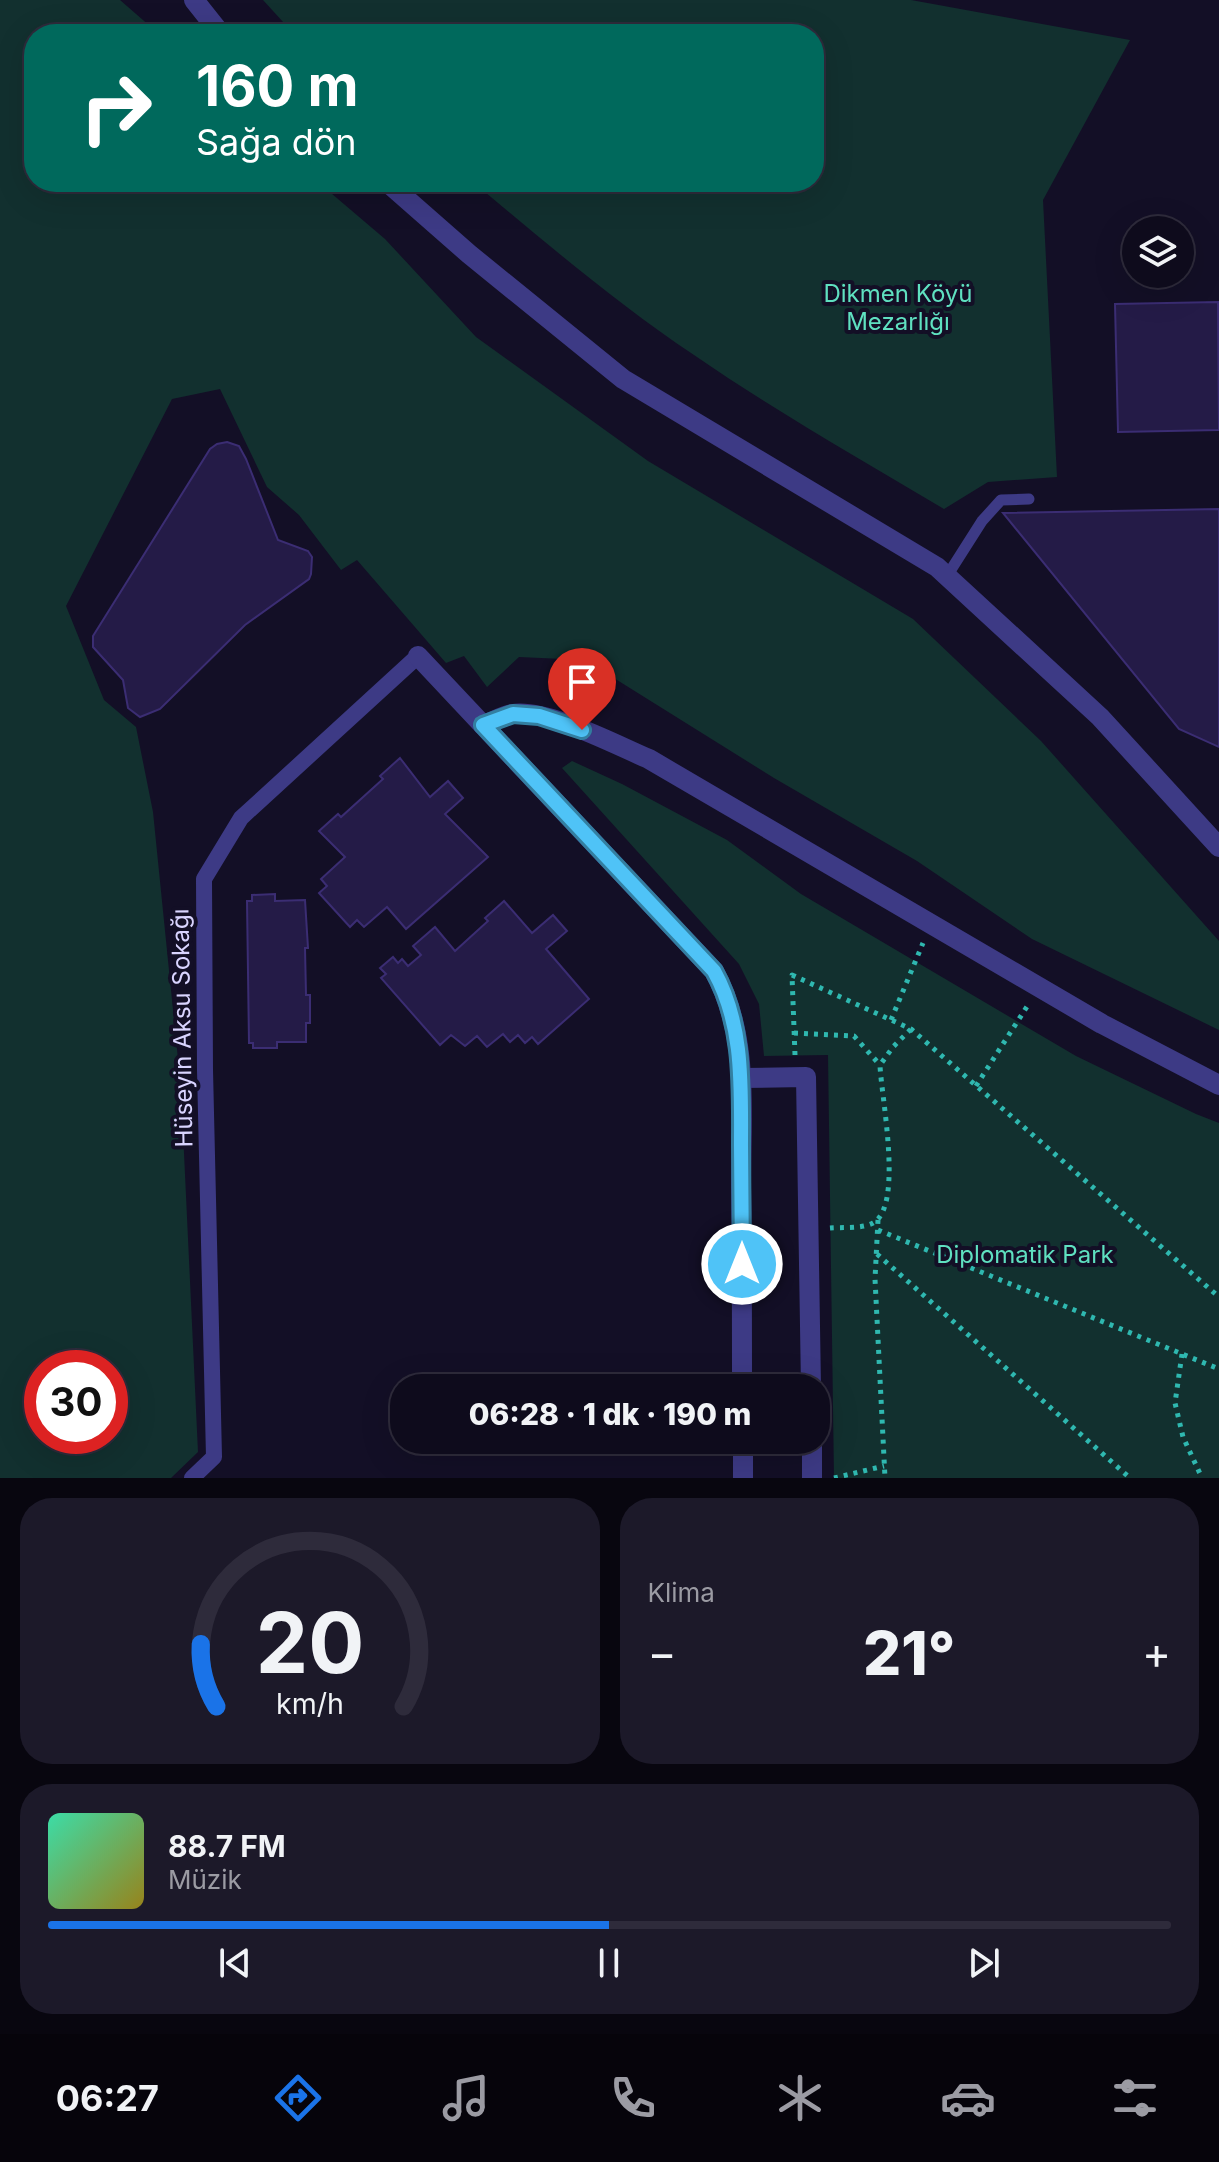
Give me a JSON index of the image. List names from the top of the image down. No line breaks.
{"streets":{"street":["Hüseyin Aksu Sokağı"]},"parks":["Dikmen Köyü Mezarlığı","Diplomatik Park"],"page":{"turn":["160 m","Sağa dön"],"limit":"30","trip":"06:28 · 1 dk · 190 m","tile":"Klima","heat":["−","21°","+"],"song":["88.7 FM","Müzik"],"tabs":"06:27","gauge":["20","km/h"]}}
